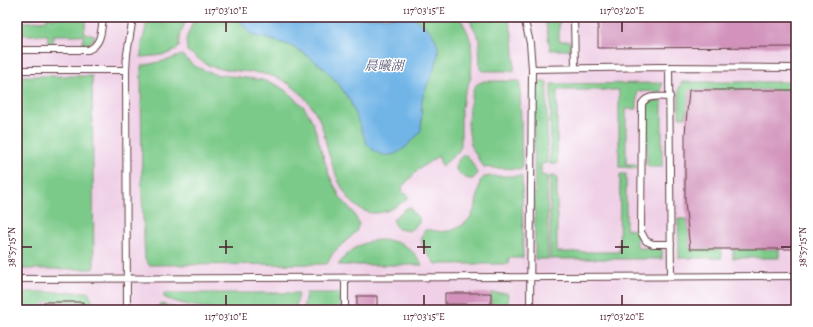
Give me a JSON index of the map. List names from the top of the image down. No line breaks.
{"water":["晨曦湖"],"coordinates":["117°03'10\"E","117°03'15\"E","117°03'20\"E","38°57'15\"N"]}
